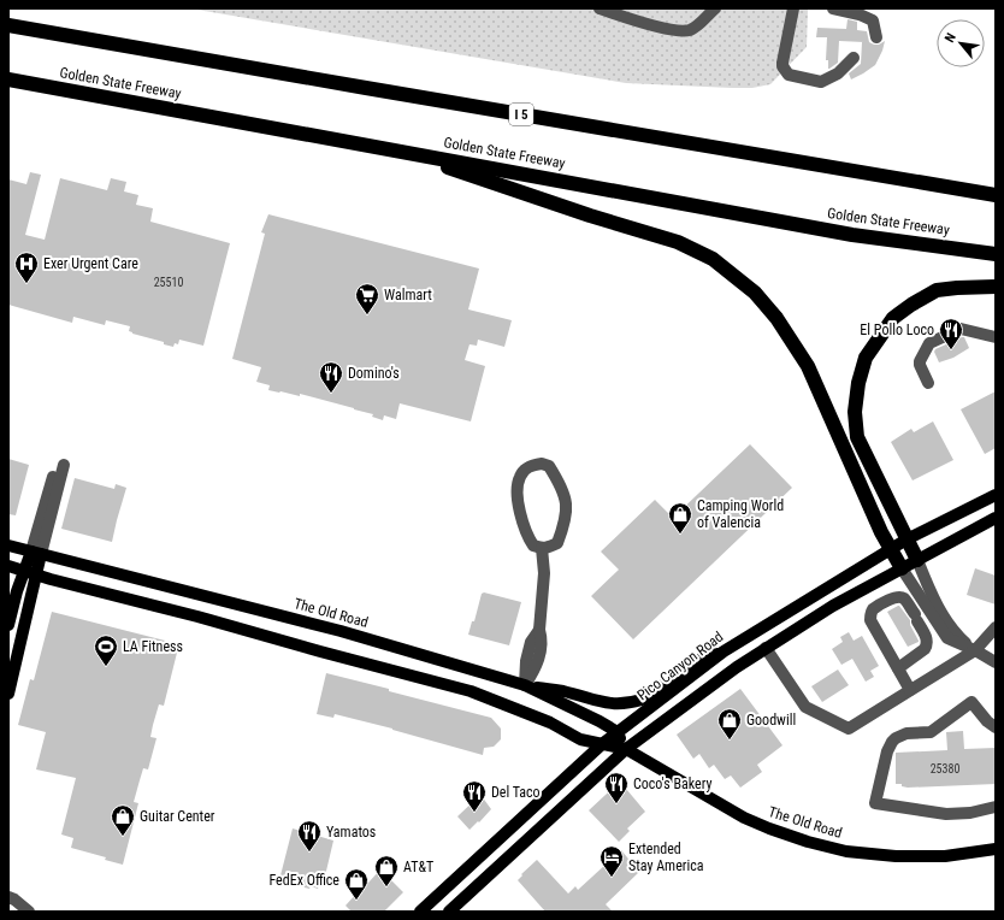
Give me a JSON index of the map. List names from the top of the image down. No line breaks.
{"streets":{"highway":["Golden State Freeway","I 5"],"main road":["The Old Road","Pico Canyon Road"]},"crossings":[["The Old Road","Pico Canyon Road"]],"places":{"hospital":["Exer Urgent Care"],"supermarket":["Walmart"],"restaurant":["El Pollo Loco","Domino's","Coco's Bakery","Del Taco","Yamatos"],"shop":["Camping World of Valencia","Goodwill","Guitar Center","AT&T","FedEx Office"],"sports":["LA Fitness"],"hotel":["Extended Stay America"]},"house_numbers":["25510","25380"],"north":"top left"}
